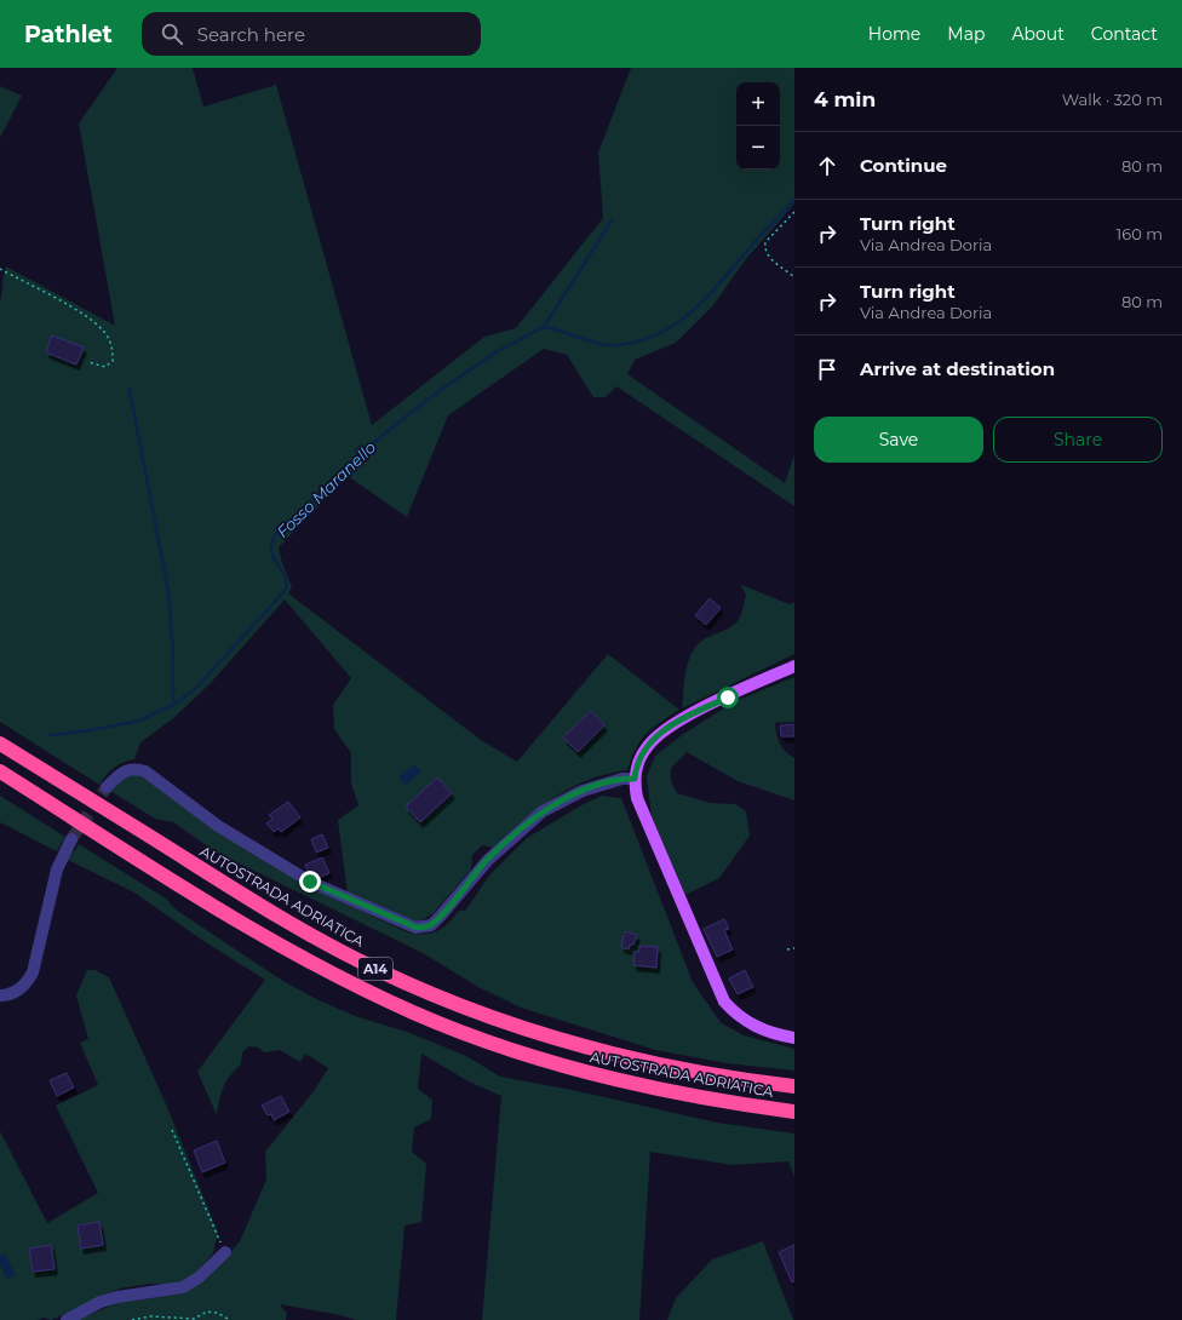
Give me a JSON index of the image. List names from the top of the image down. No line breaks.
{"streets":{"highway":["AUTOSTRADA ADRIATICA","A14"]},"water":["Fosso Maranello"],"page":{"header":"Pathlet","search":"Search here","nav":["Home","Map","About","Contact"],"heading":["4 min","Walk · 320 m"],"map_buttons":["+","−"],"list":[["Continue","80 m"],["Turn right","Via Andrea Doria","160 m"],["Turn right","Via Andrea Doria","80 m"],"Arrive at destination"],"buttons":["Save","Share"]}}
